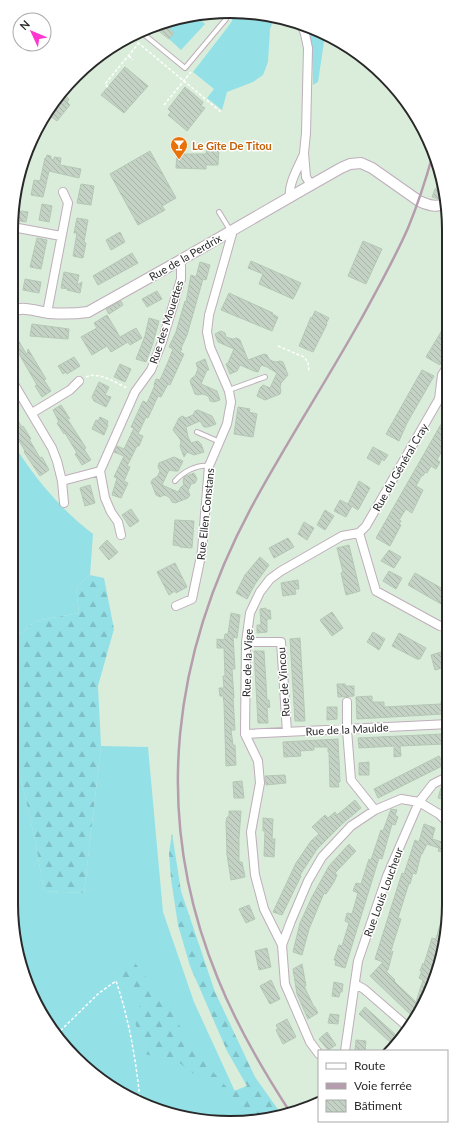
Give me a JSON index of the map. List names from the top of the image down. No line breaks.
{"streets":{"street":["Rue de la Perdrix","Rue des Mouettes","Rue du Général Cray","Rue Ellen Constans","Rue de la Vige","Rue de Vincou","Rue de la Maulde","Rue Louis Loucheur"]},"crossings":[["Rue de la Perdrix","Rue des Mouettes"],["Rue de la Perdrix","Rue Ellen Constans"],["Rue du Général Cray","Rue de la Vige"],["Rue de la Vige","Rue de Vincou"],["Rue de la Vige","Rue de la Maulde"],["Rue de Vincou","Rue de la Maulde"]],"places":{"bar":["Le Gîte De Titou"]},"legend":["Route","Voie ferrée","Bâtiment"],"north":"top left"}
